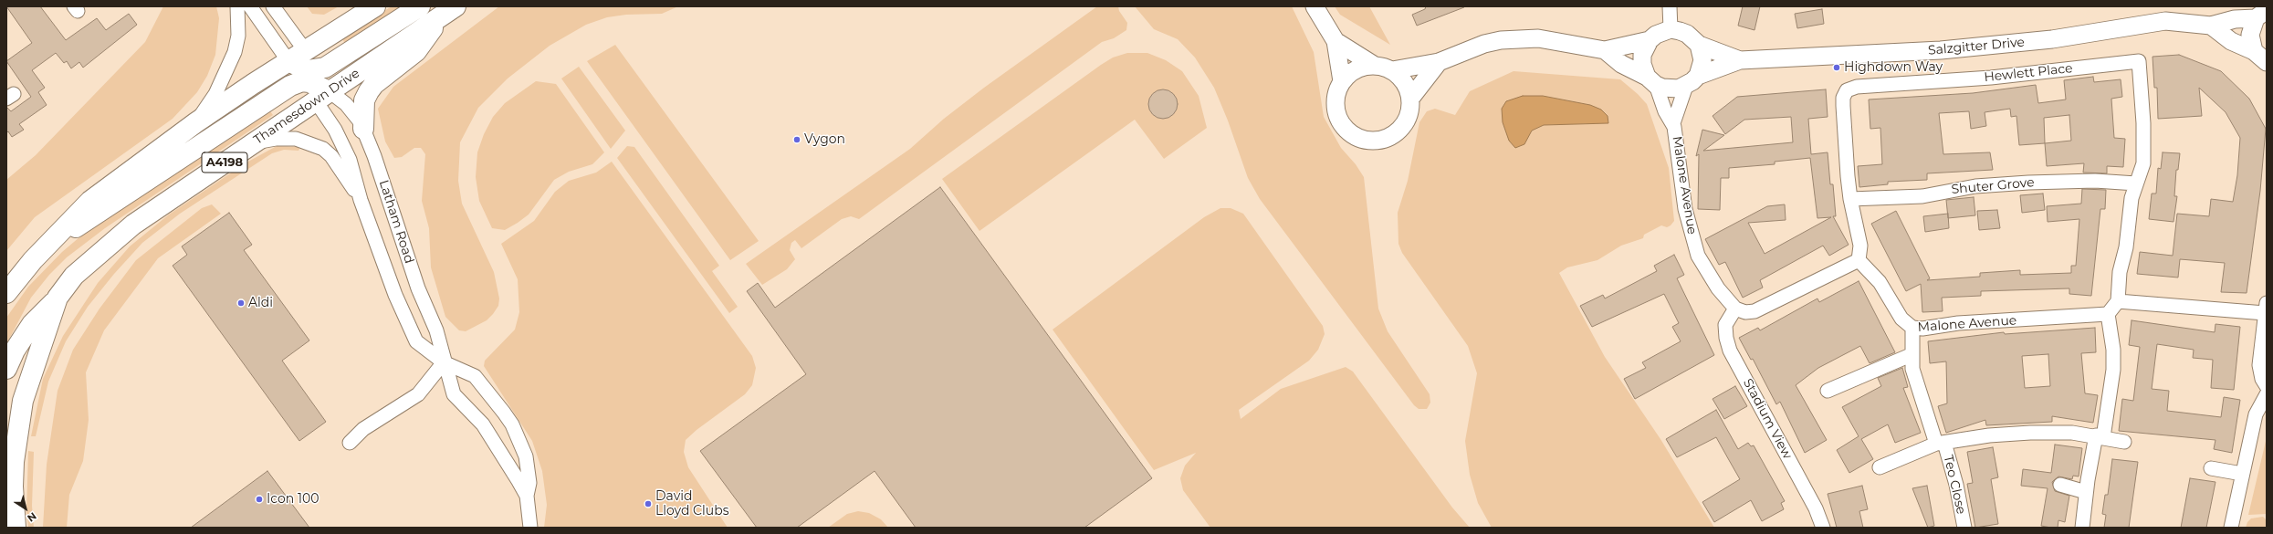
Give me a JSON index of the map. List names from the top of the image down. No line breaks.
{"streets":{"main road":["Thamesdown Drive","A4198"],"street":["Salzgitter Drive","Hewlett Place","Malone Avenue","Shuter Grove","Latham Road","Stadium View","Teo Close"]},"crossings":[["Salzgitter Drive","Malone Avenue"],["Hewlett Place","Malone Avenue"],["Hewlett Place","Shuter Grove"],["Thamesdown Drive","Latham Road"],["Malone Avenue","Stadium View"],["Malone Avenue","Teo Close"]],"places":["Highdown Way","Vygon","Aldi","Icon 100","David Lloyd Clubs"],"north":"bottom right"}
